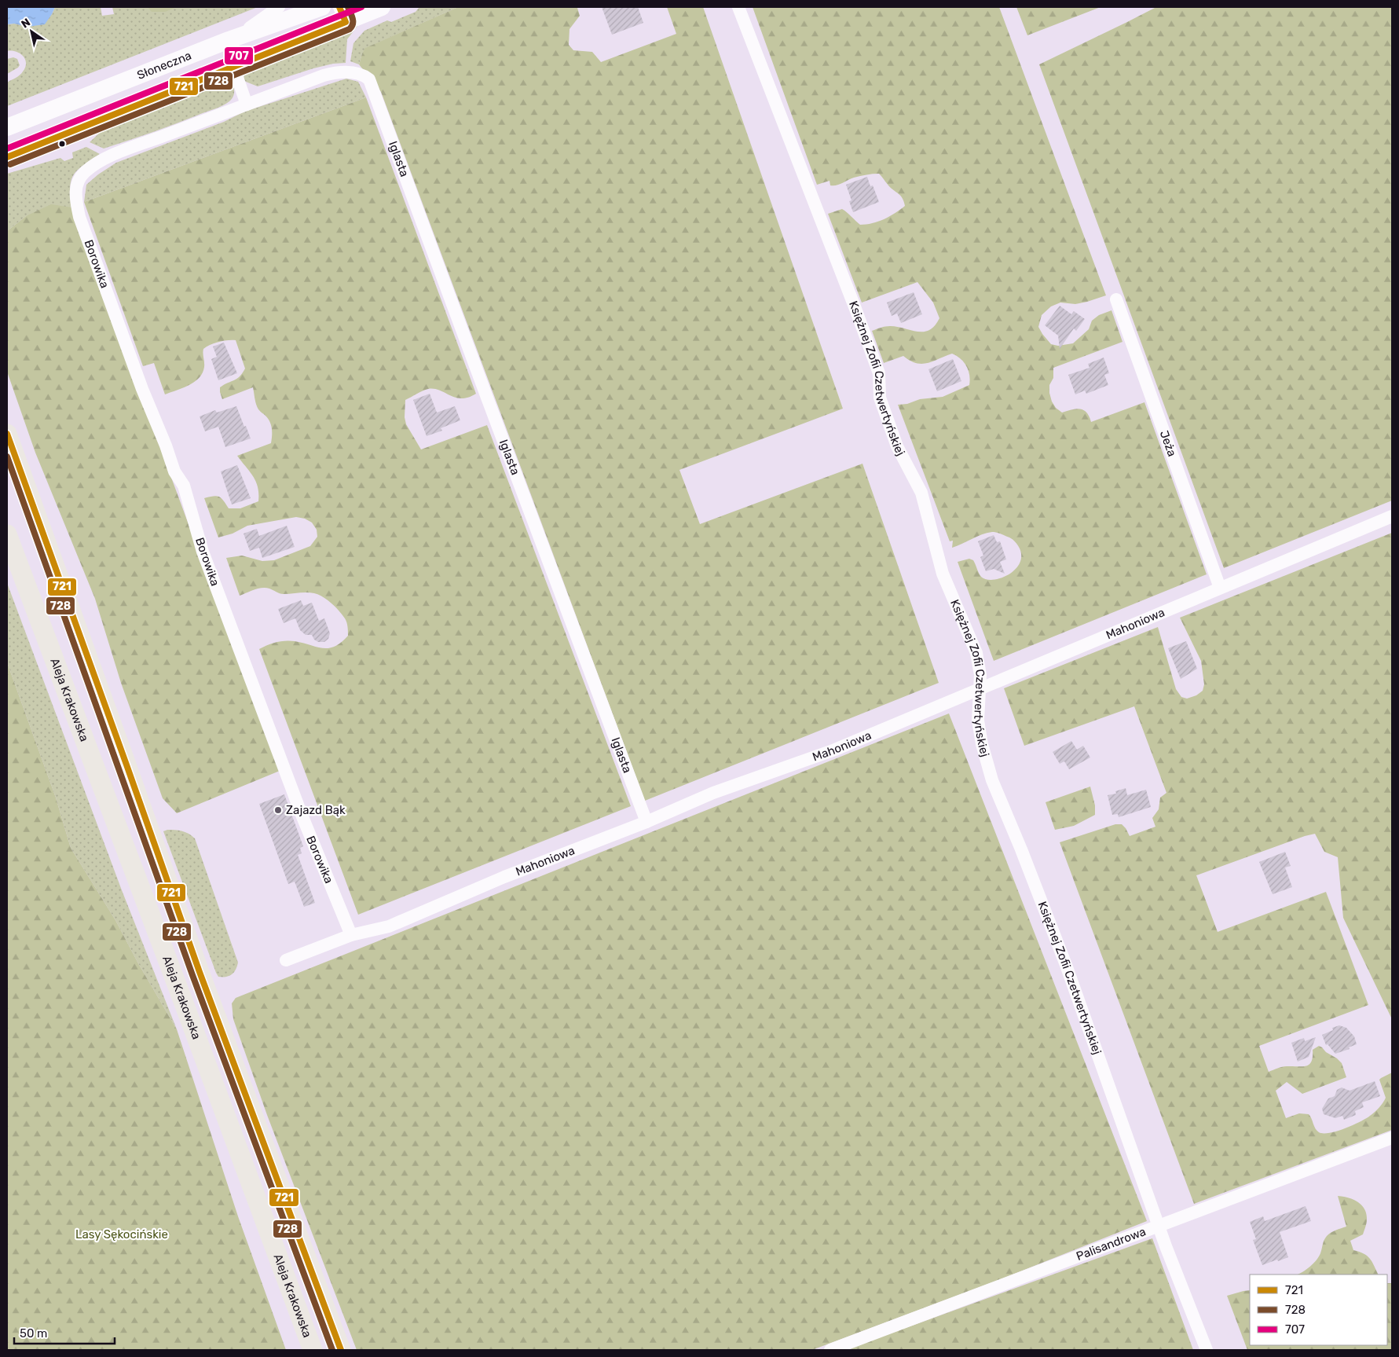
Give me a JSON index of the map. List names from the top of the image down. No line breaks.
{"streets":{"main road":["Słoneczna","Aleja Krakowska"],"street":["Iglasta","Borowika","Księżnej Zofii Czetwertyńskiej","Jeża","Mahoniowa","Palisandrowa"]},"crossings":[["Iglasta","Borowika"],["Iglasta","Mahoniowa"],["Borowika","Mahoniowa"],["Księżnej Zofii Czetwertyńskiej","Mahoniowa"],["Księżnej Zofii Czetwertyńskiej","Palisandrowa"],["Jeża","Mahoniowa"]],"parks":["Lasy Sękocińskie"],"places":["Zajazd Bąk"],"lines":["transit line 721","transit line 728","transit line 707"],"legend":["721","728","707"],"scale_bar":"50 m","north":"top left"}
